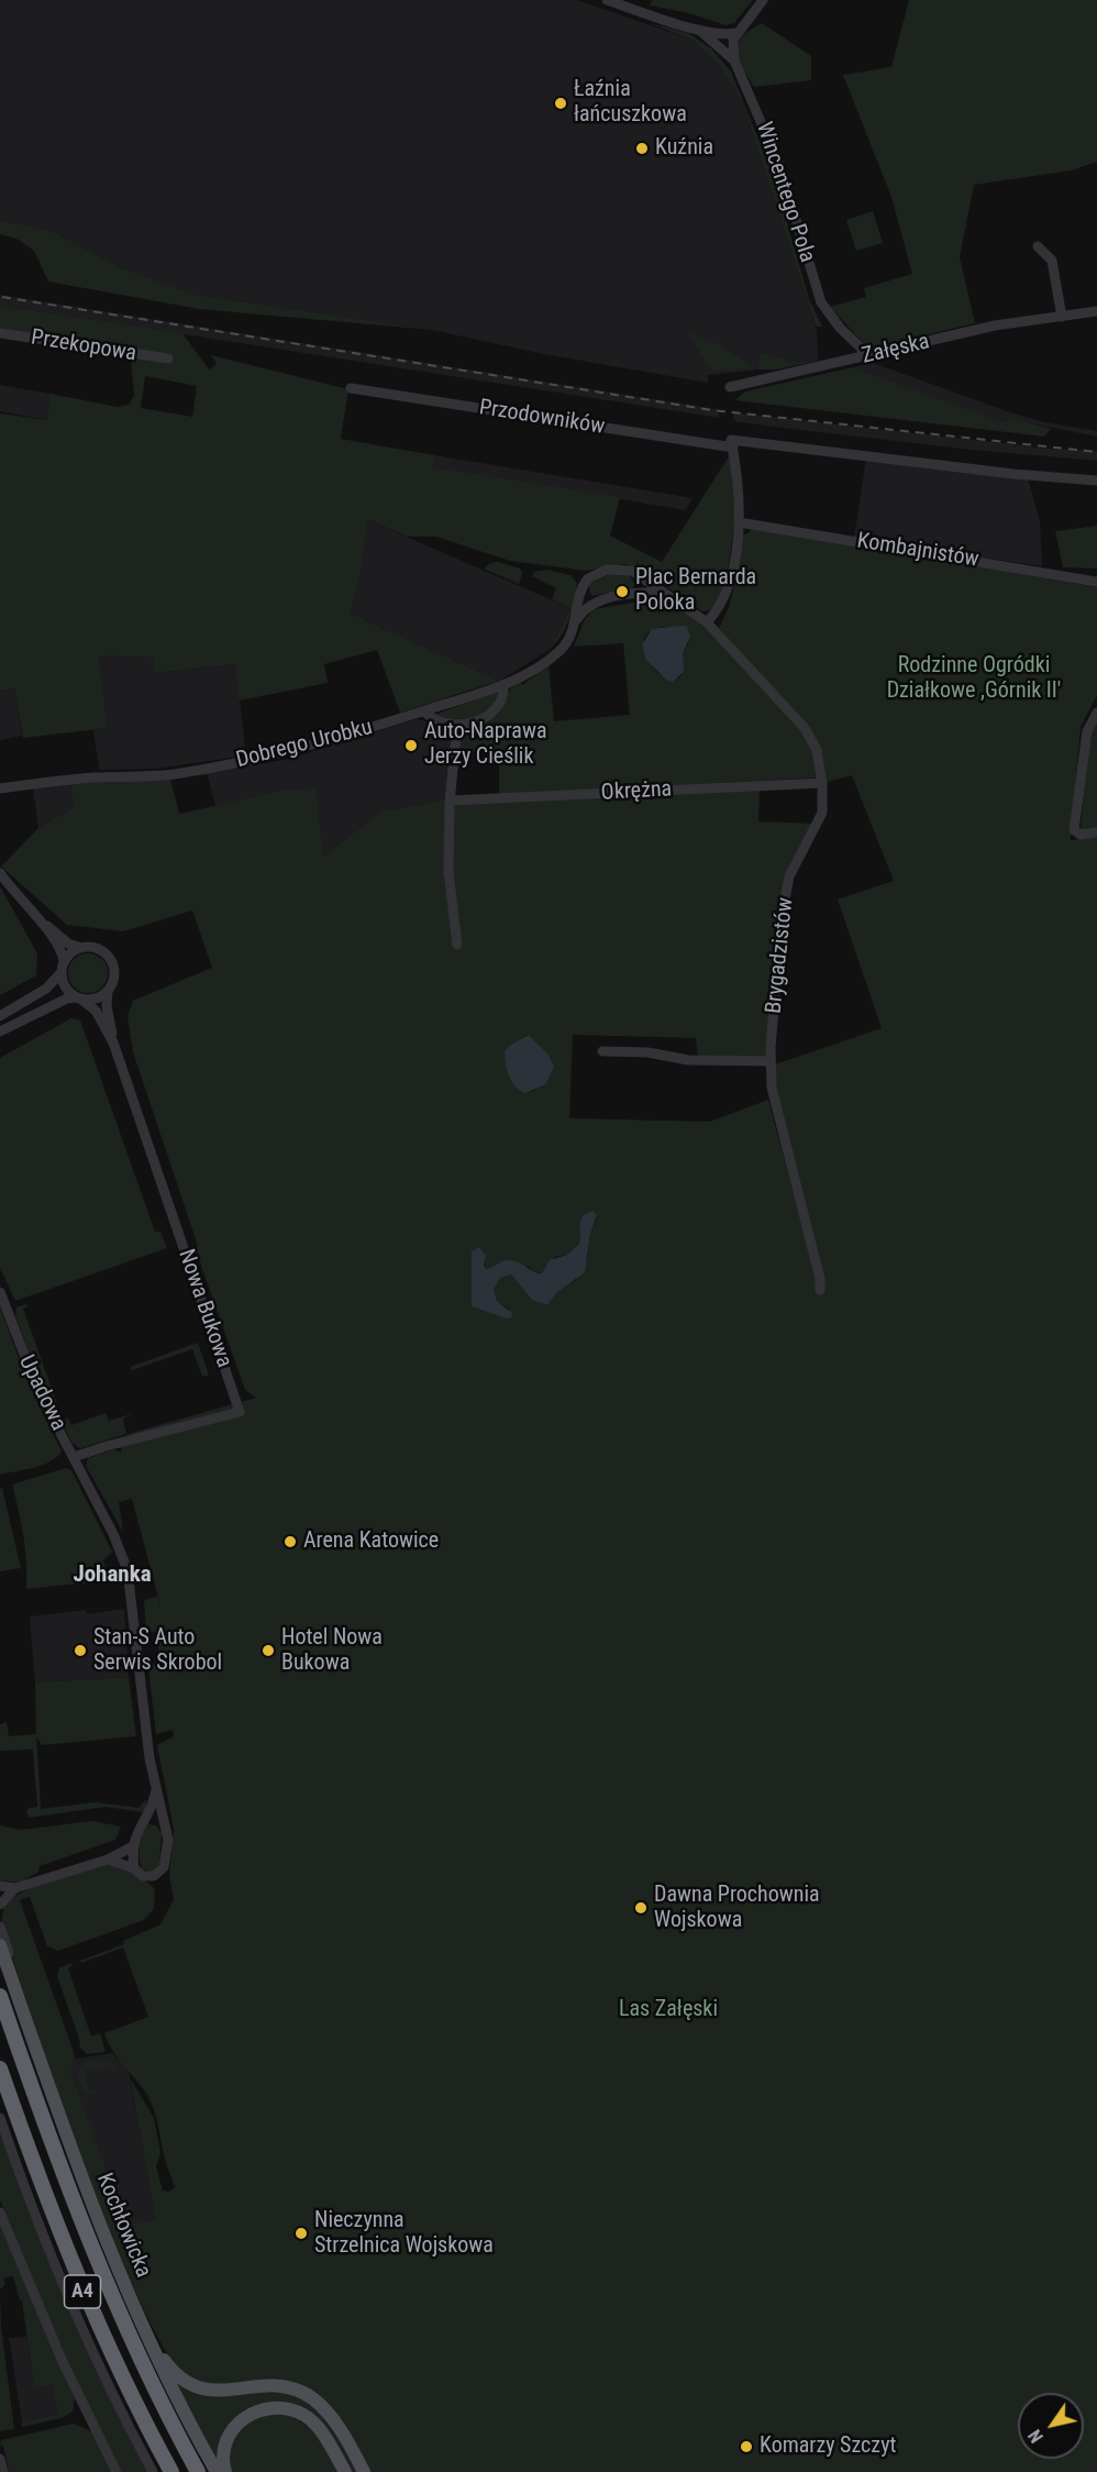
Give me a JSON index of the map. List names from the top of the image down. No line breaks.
{"streets":{"highway":["A4"],"main road":["Kochłowicka"],"street":["Wincentego Pola","Przekopowa","Załęska","Przodowników","Kombajnistów","Dobrego Urobku","Okrężna","Brygadzistów","Nowa Bukowa","Upadowa"]},"crossings":[["Wincentego Pola","Załęska"],["Okrężna","Brygadzistów"],["Nowa Bukowa","Upadowa"]],"districts":["Johanka"],"parks":["Rodzinne Ogródki Działkowe ,Górnik II'","Las Załęski"],"places":["Łaźnia łańcuszkowa","Kuźnia","Plac Bernarda Poloka","Auto-Naprawa Jerzy Cieślik","Arena Katowice","Stan-S Auto Serwis Skrobol","Hotel Nowa Bukowa","Dawna Prochownia Wojskowa","Nieczynna Strzelnica Wojskowa","Komarzy Szczyt"],"north":"bottom left"}
